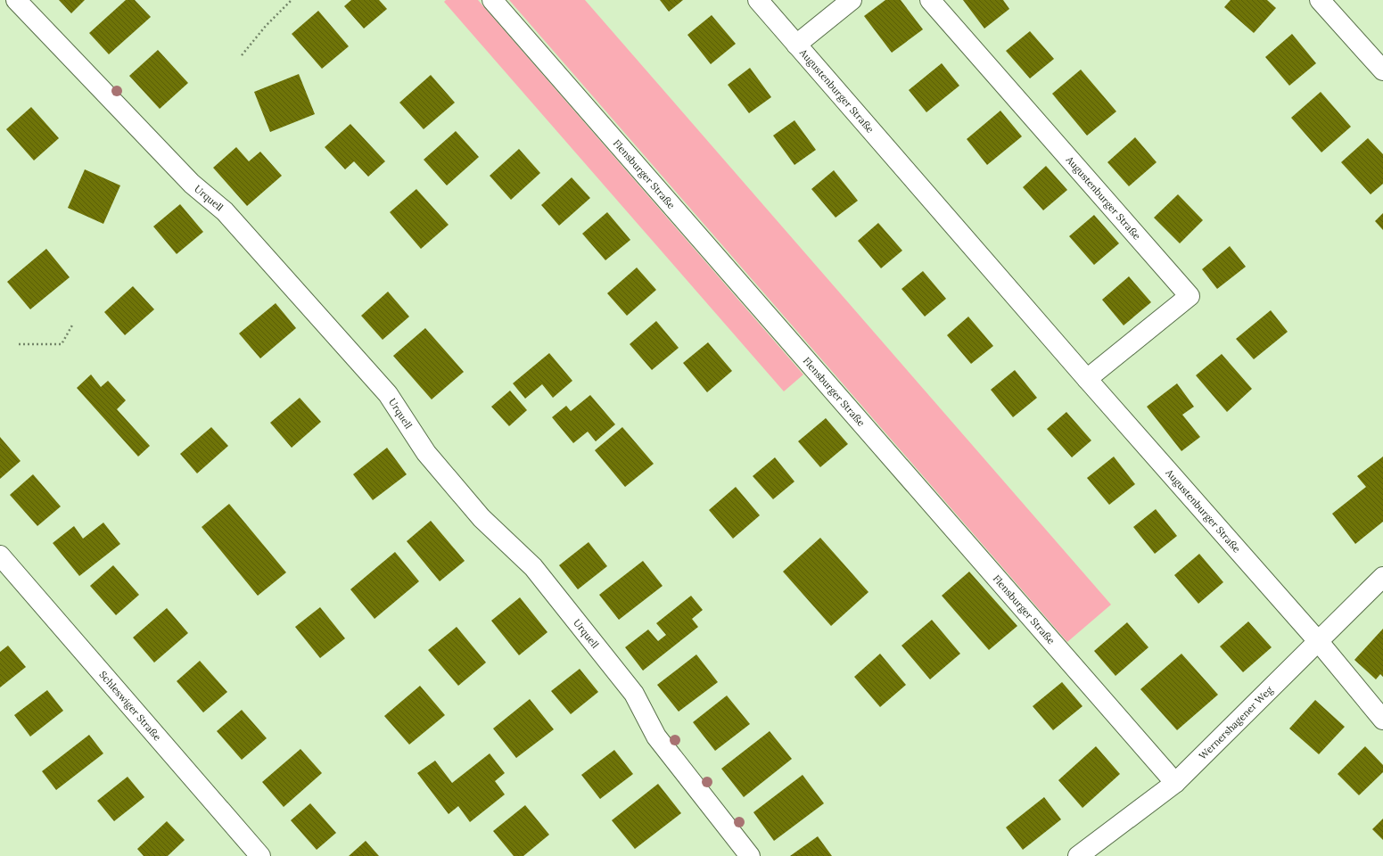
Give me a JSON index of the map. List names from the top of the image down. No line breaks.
{"streets":{"street":["Augustenburger Straße","Flensburger Straße","Urquell","Schleswiger Straße","Wernershagener Weg"]},"crossings":[["Augustenburger Straße","Wernershagener Weg"],["Flensburger Straße","Wernershagener Weg"]]}
